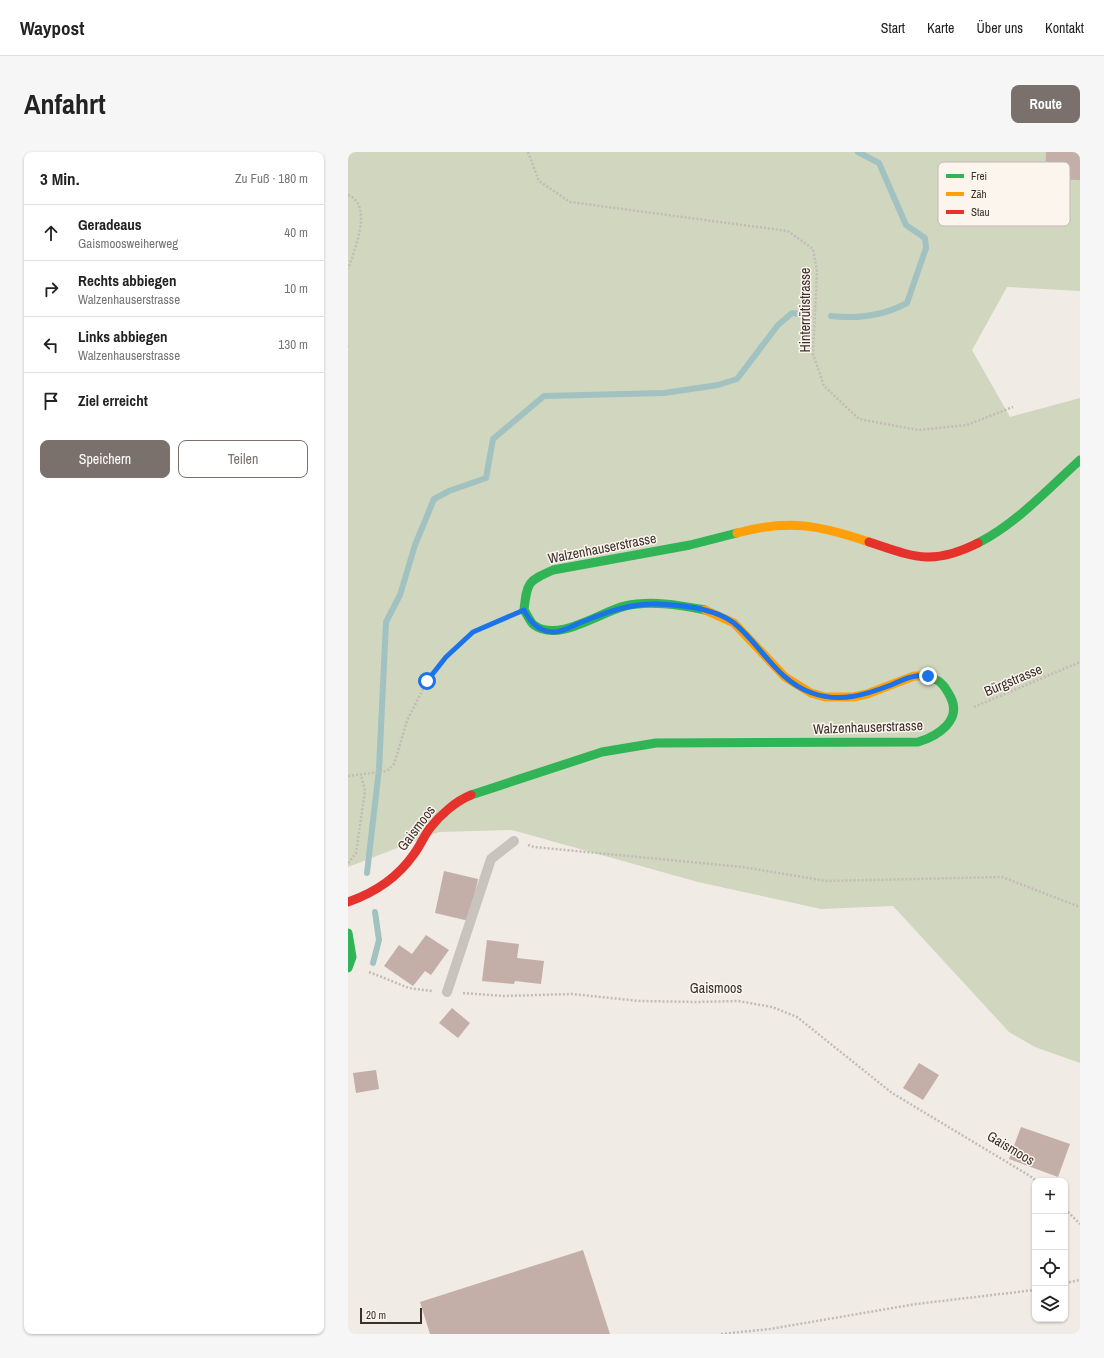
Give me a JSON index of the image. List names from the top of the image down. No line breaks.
{"streets":{"street":["Walzenhauserstrasse","Gaismoos"],"path":["Hinterrütistrasse","Bürgstrasse"]},"crossings":[["Walzenhauserstrasse","Bürgstrasse"],["Walzenhauserstrasse","Gaismoos"]],"legend":["Frei","Zäh","Stau"],"scale_bar":"20 m","page":{"header":"Waypost","nav":["Start","Karte","Über uns","Kontakt"],"title":"Anfahrt","buttons":["Route",["Speichern","Teilen"]],"heading":["3 Min.","Zu Fuß · 180 m"],"list":[["Geradeaus","Gaismoosweiherweg","40 m"],["Rechts abbiegen","Walzenhauserstrasse","10 m"],["Links abbiegen","Walzenhauserstrasse","130 m"],"Ziel erreicht"],"map_buttons":["+","−"],"scale":"20 m"}}
